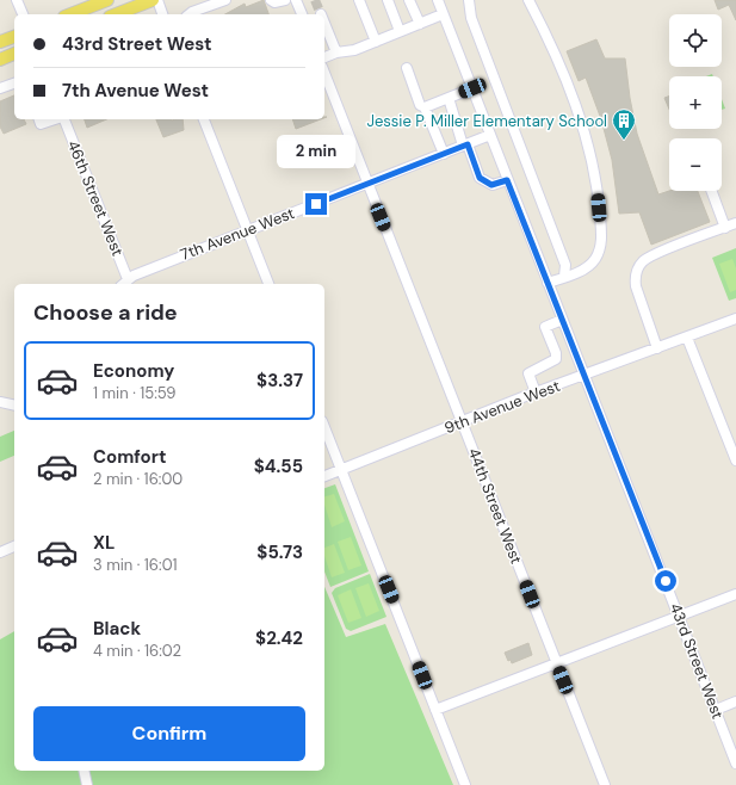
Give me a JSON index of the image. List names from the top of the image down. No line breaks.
{"streets":{"street":["46th Street West","7th Avenue West","9th Avenue West","44th Street West","43rd Street West"]},"crossings":[["46th Street West","7th Avenue West"],["7th Avenue West","44th Street West"],["7th Avenue West","43rd Street West"],["9th Avenue West","44th Street West"],["9th Avenue West","43rd Street West"]],"places":{"building":["Jessie P. Miller Elementary School"]},"page":{"map_buttons":["+","−"],"banner":["43rd Street West","7th Avenue West"],"bubble":"2 min","heading":"Choose a ride","list":[{"name":"Economy","note":"1 min · 15:59","value":"$3.37"},{"name":"Comfort","note":"2 min · 16:00","value":"$4.55"},{"name":"XL","note":"3 min · 16:01","value":"$5.73"},{"name":"Black","note":"4 min · 16:02","value":"$2.42"}],"buttons":"Confirm"}}
